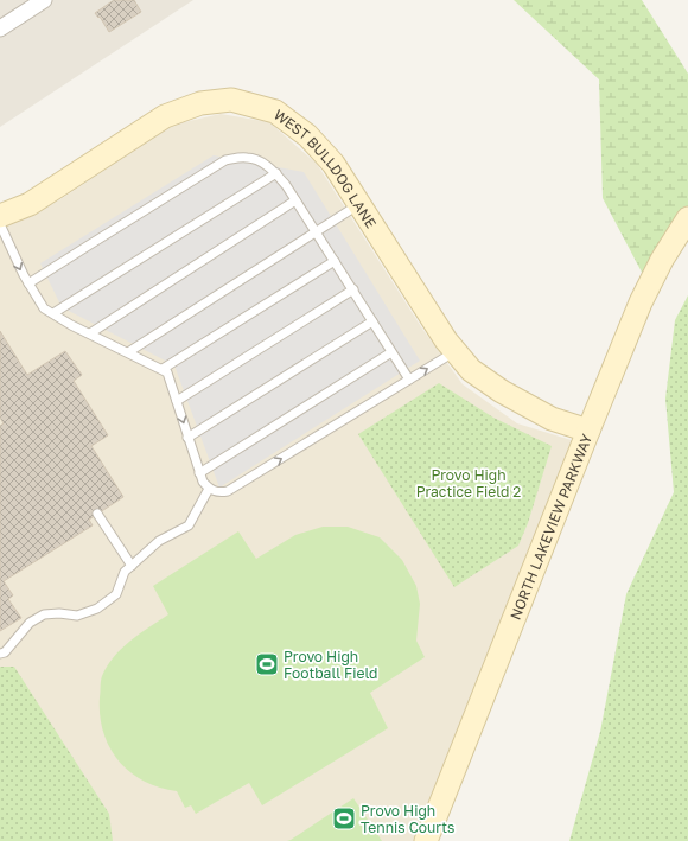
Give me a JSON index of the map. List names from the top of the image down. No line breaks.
{"streets":{"street":["WEST BULLDOG LANE","NORTH LAKEVIEW PARKWAY"]},"crossings":[["WEST BULLDOG LANE","NORTH LAKEVIEW PARKWAY"]],"parks":["Provo High Practice Field 2"],"places":{"sports":["Provo High Football Field","Provo High Tennis Courts"]}}
